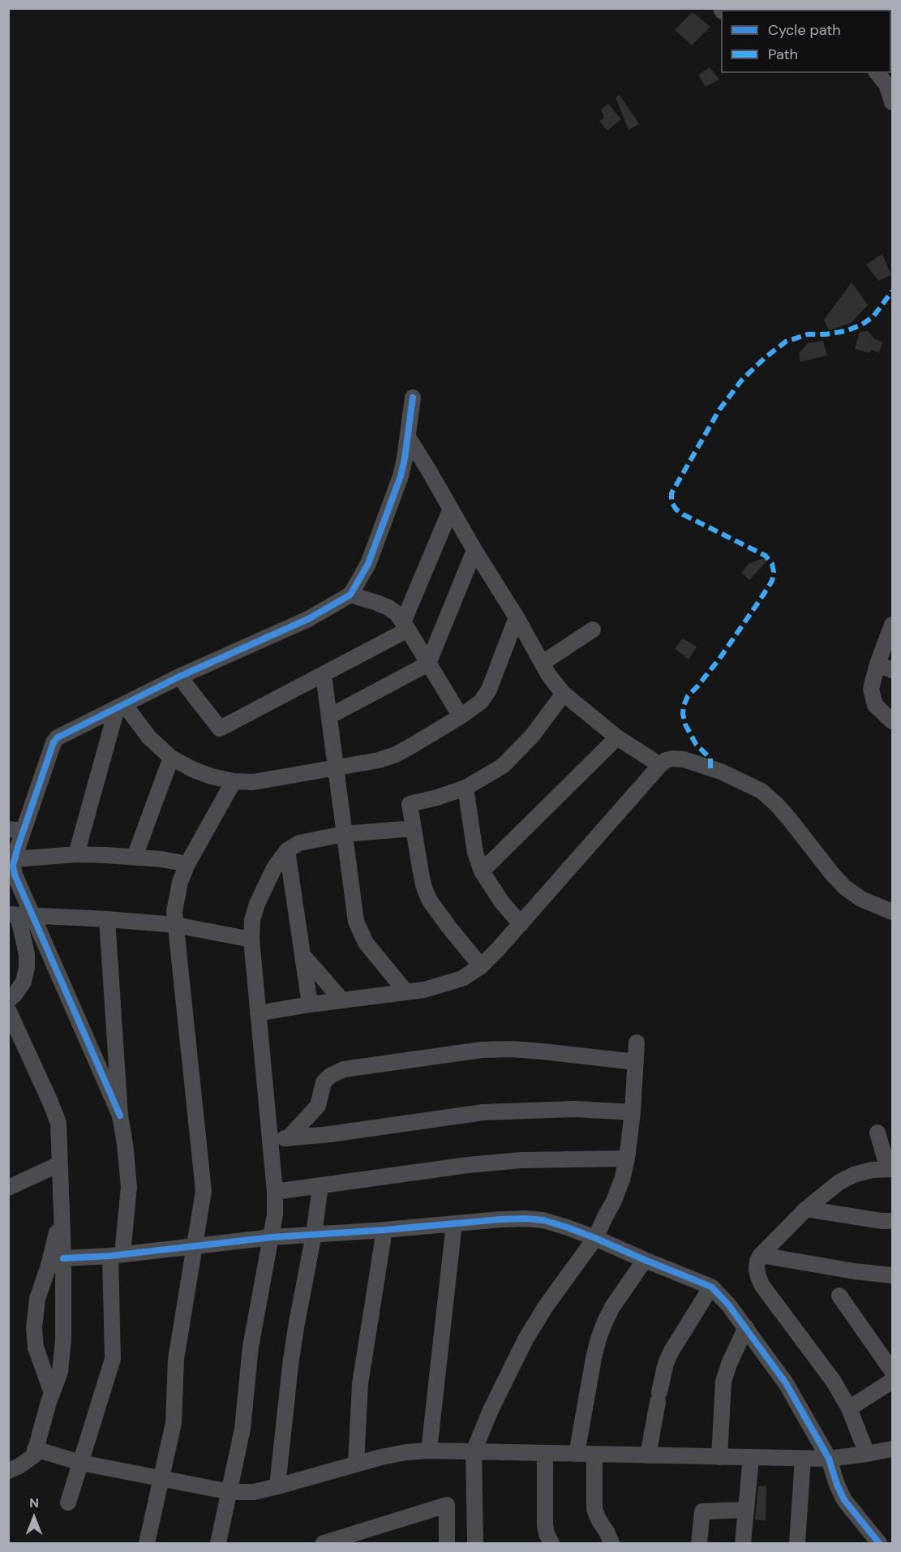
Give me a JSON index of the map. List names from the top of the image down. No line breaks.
{"legend":["Cycle path","Path"],"north":"top"}
